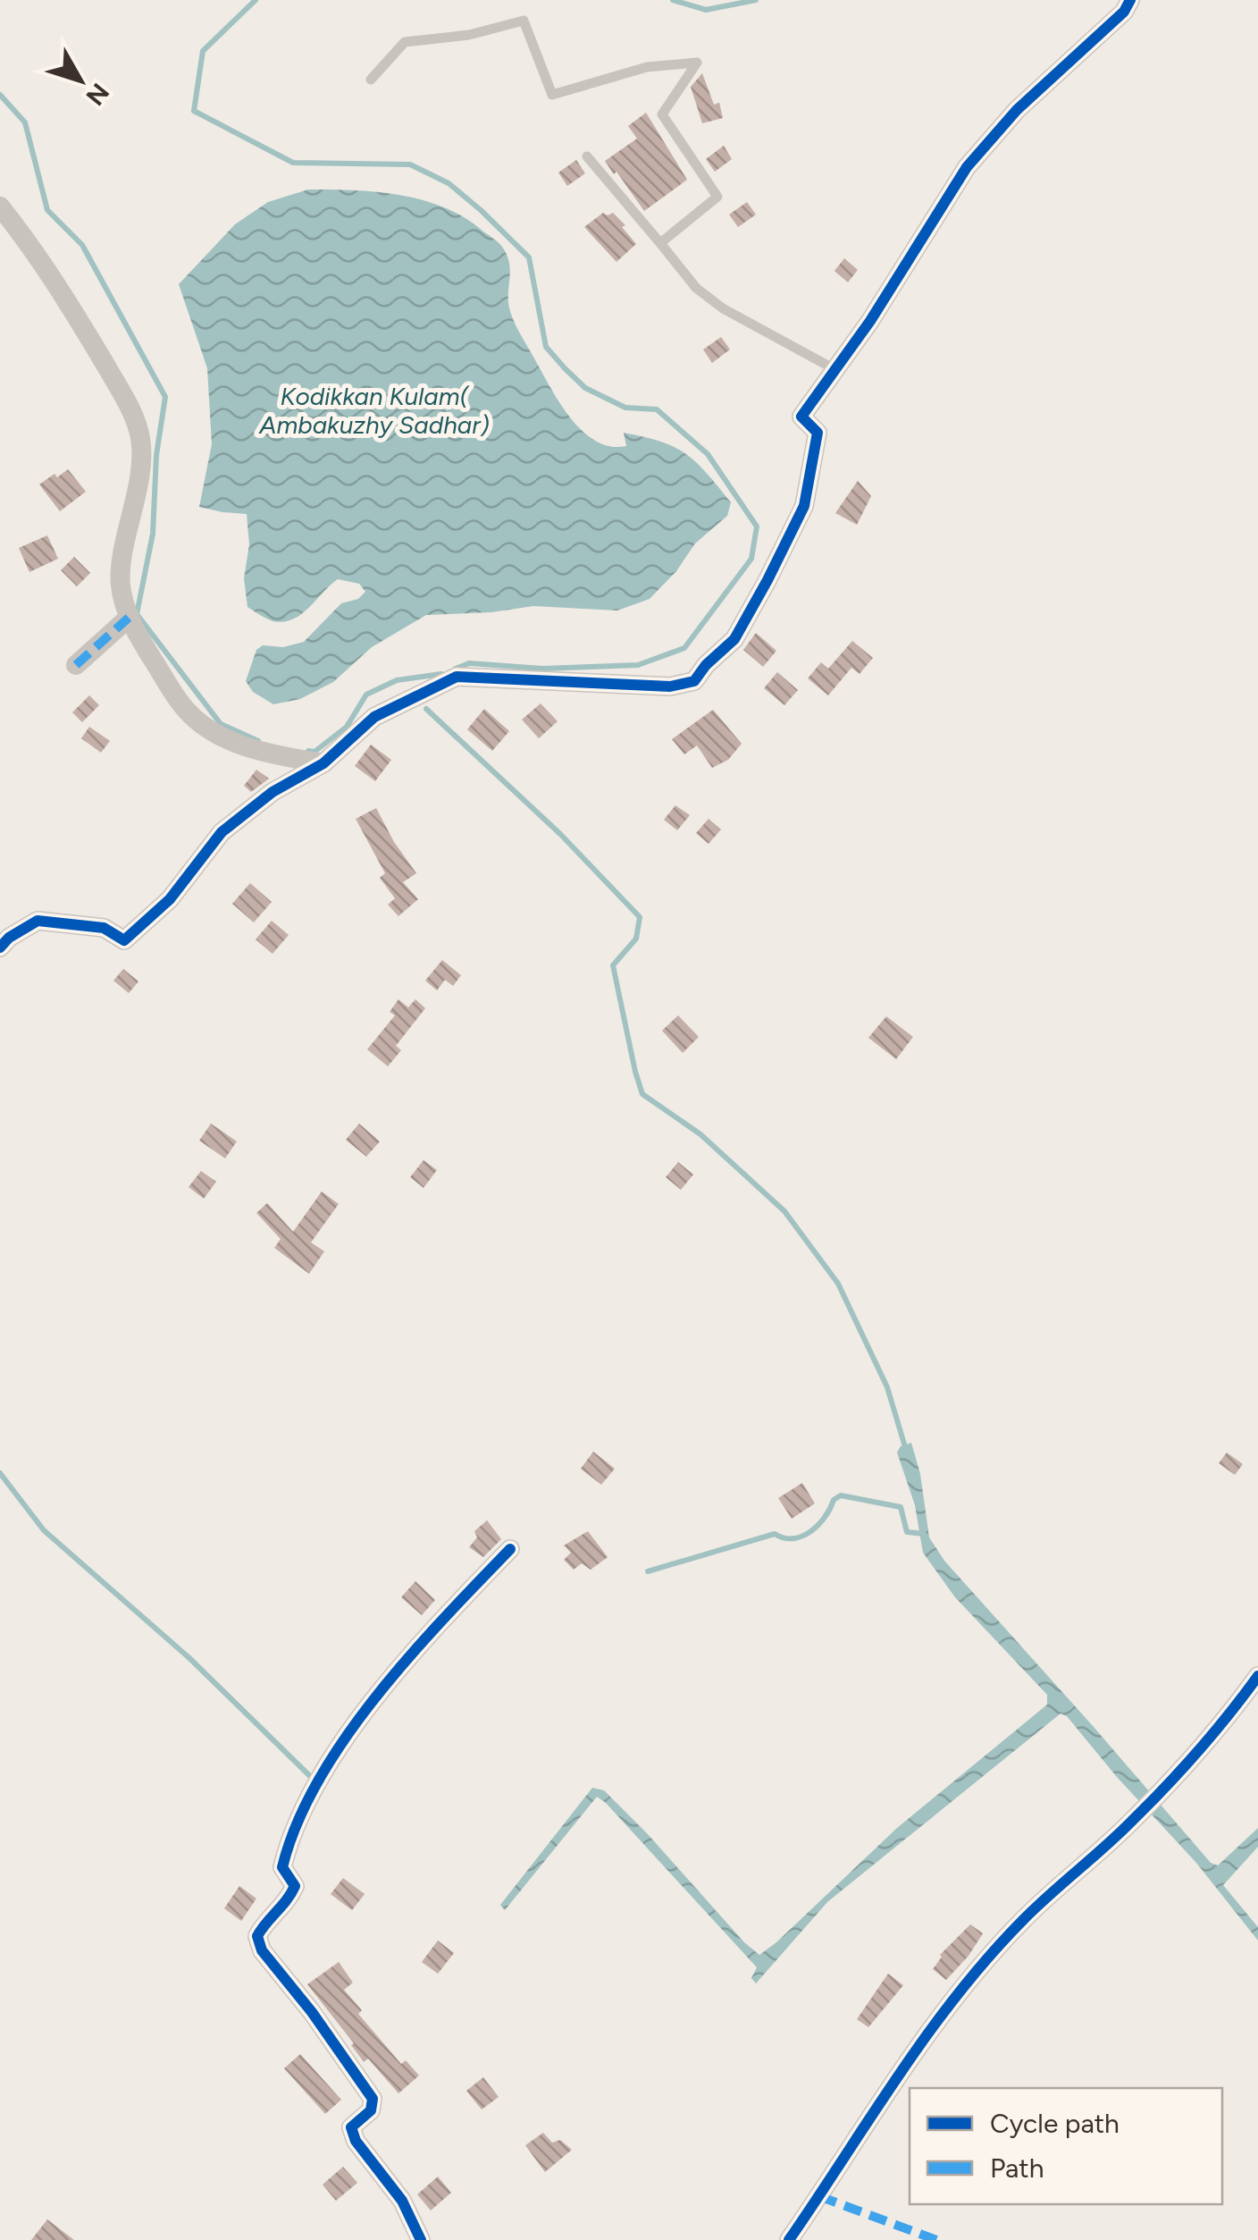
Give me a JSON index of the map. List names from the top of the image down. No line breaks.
{"water":["Kodikkan Kulam( Ambakuzhy Sadhar)"],"legend":["Cycle path","Path"],"north":"bottom right"}
